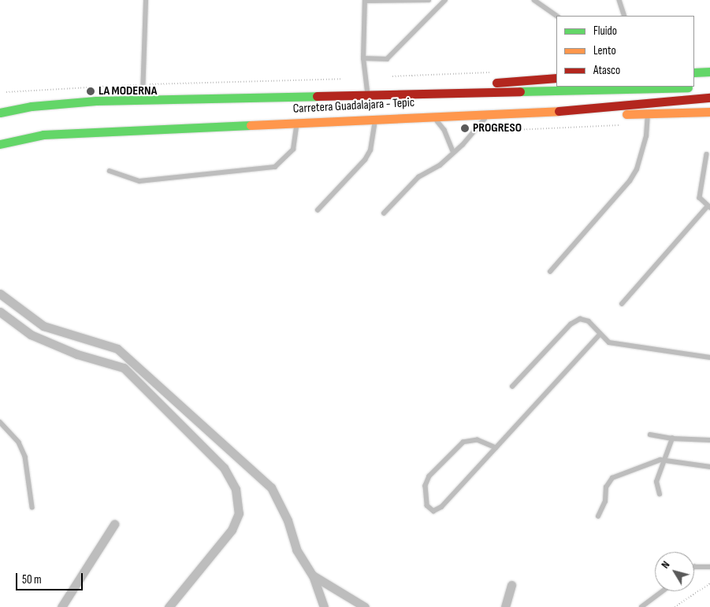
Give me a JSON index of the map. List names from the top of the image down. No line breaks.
{"streets":{"highway":["Carretera Guadalajara - Tepic"]},"places":["LA MODERNA","PROGRESO"],"legend":["Fluido","Lento","Atasco"],"scale_bar":"50 m","north":"top left"}
